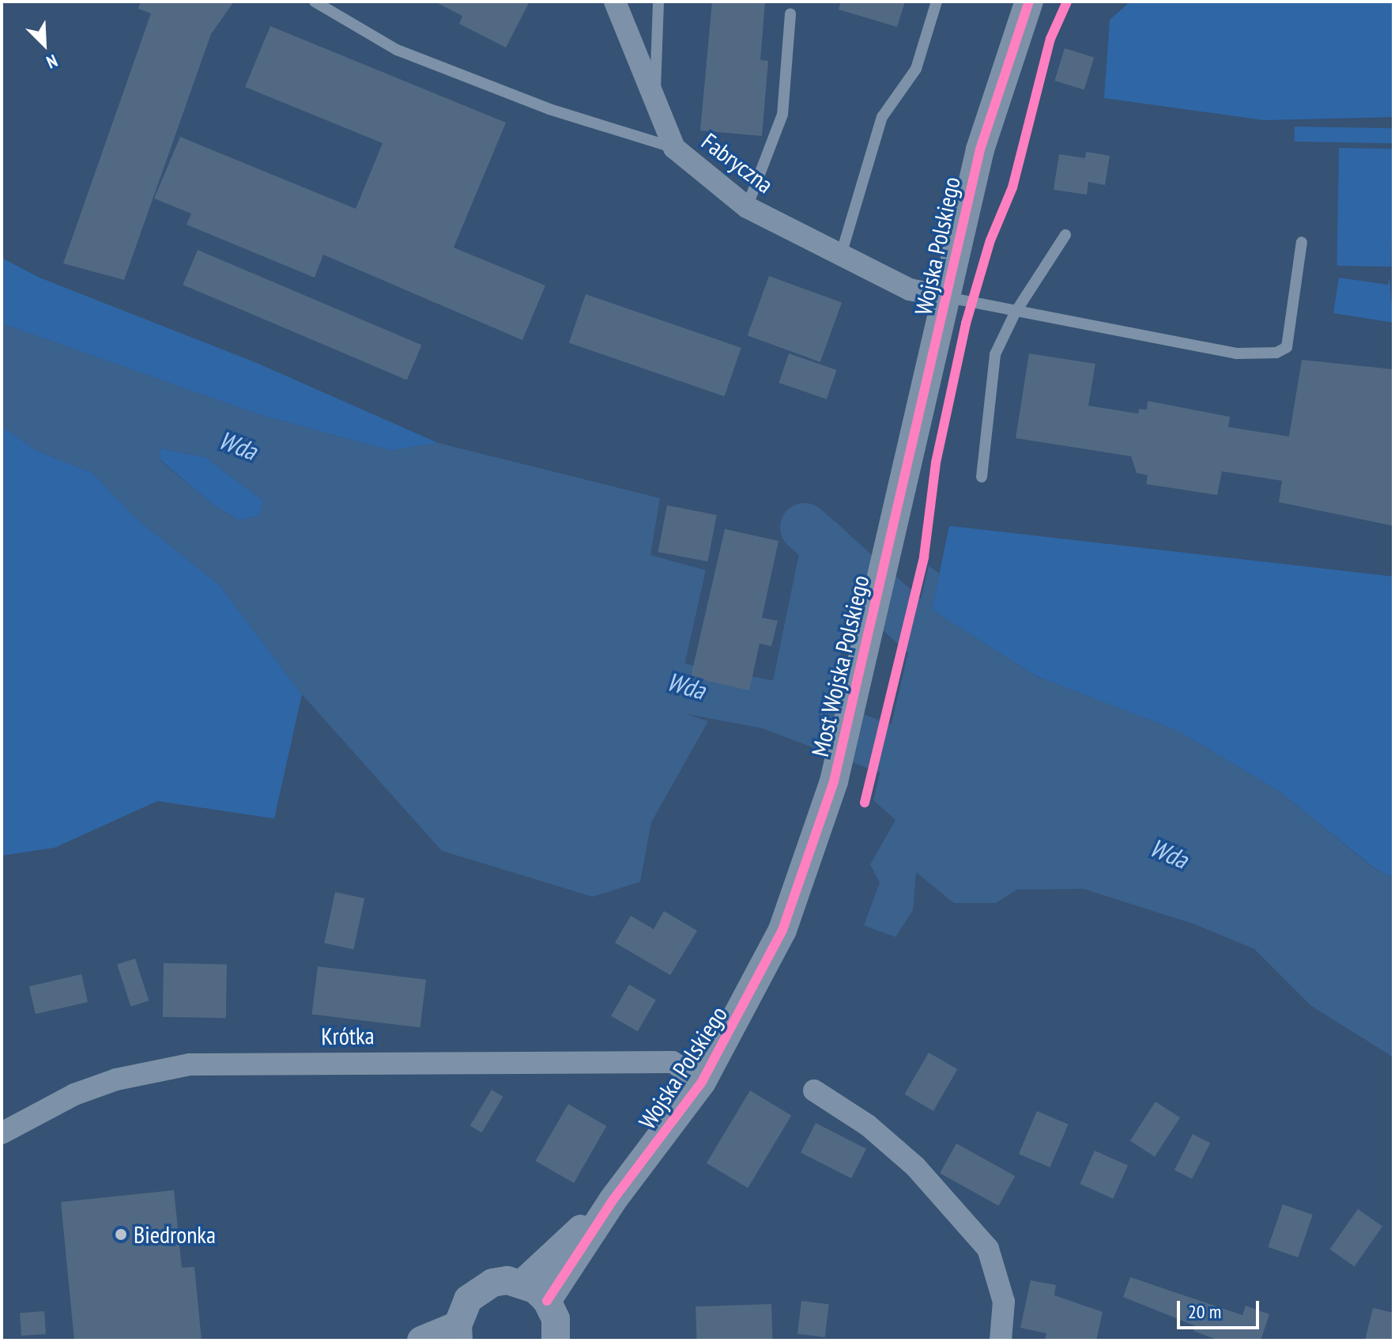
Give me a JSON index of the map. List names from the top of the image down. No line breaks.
{"streets":{"street":["Fabryczna","Wojska Polskiego","Most Wojska Polskiego","Krótka"]},"crossings":[["Fabryczna","Wojska Polskiego"],["Wojska Polskiego","Most Wojska Polskiego"],["Wojska Polskiego","Krótka"]],"water":["Wda"],"places":["Biedronka"],"scale_bar":"20 m","north":"bottom right"}
